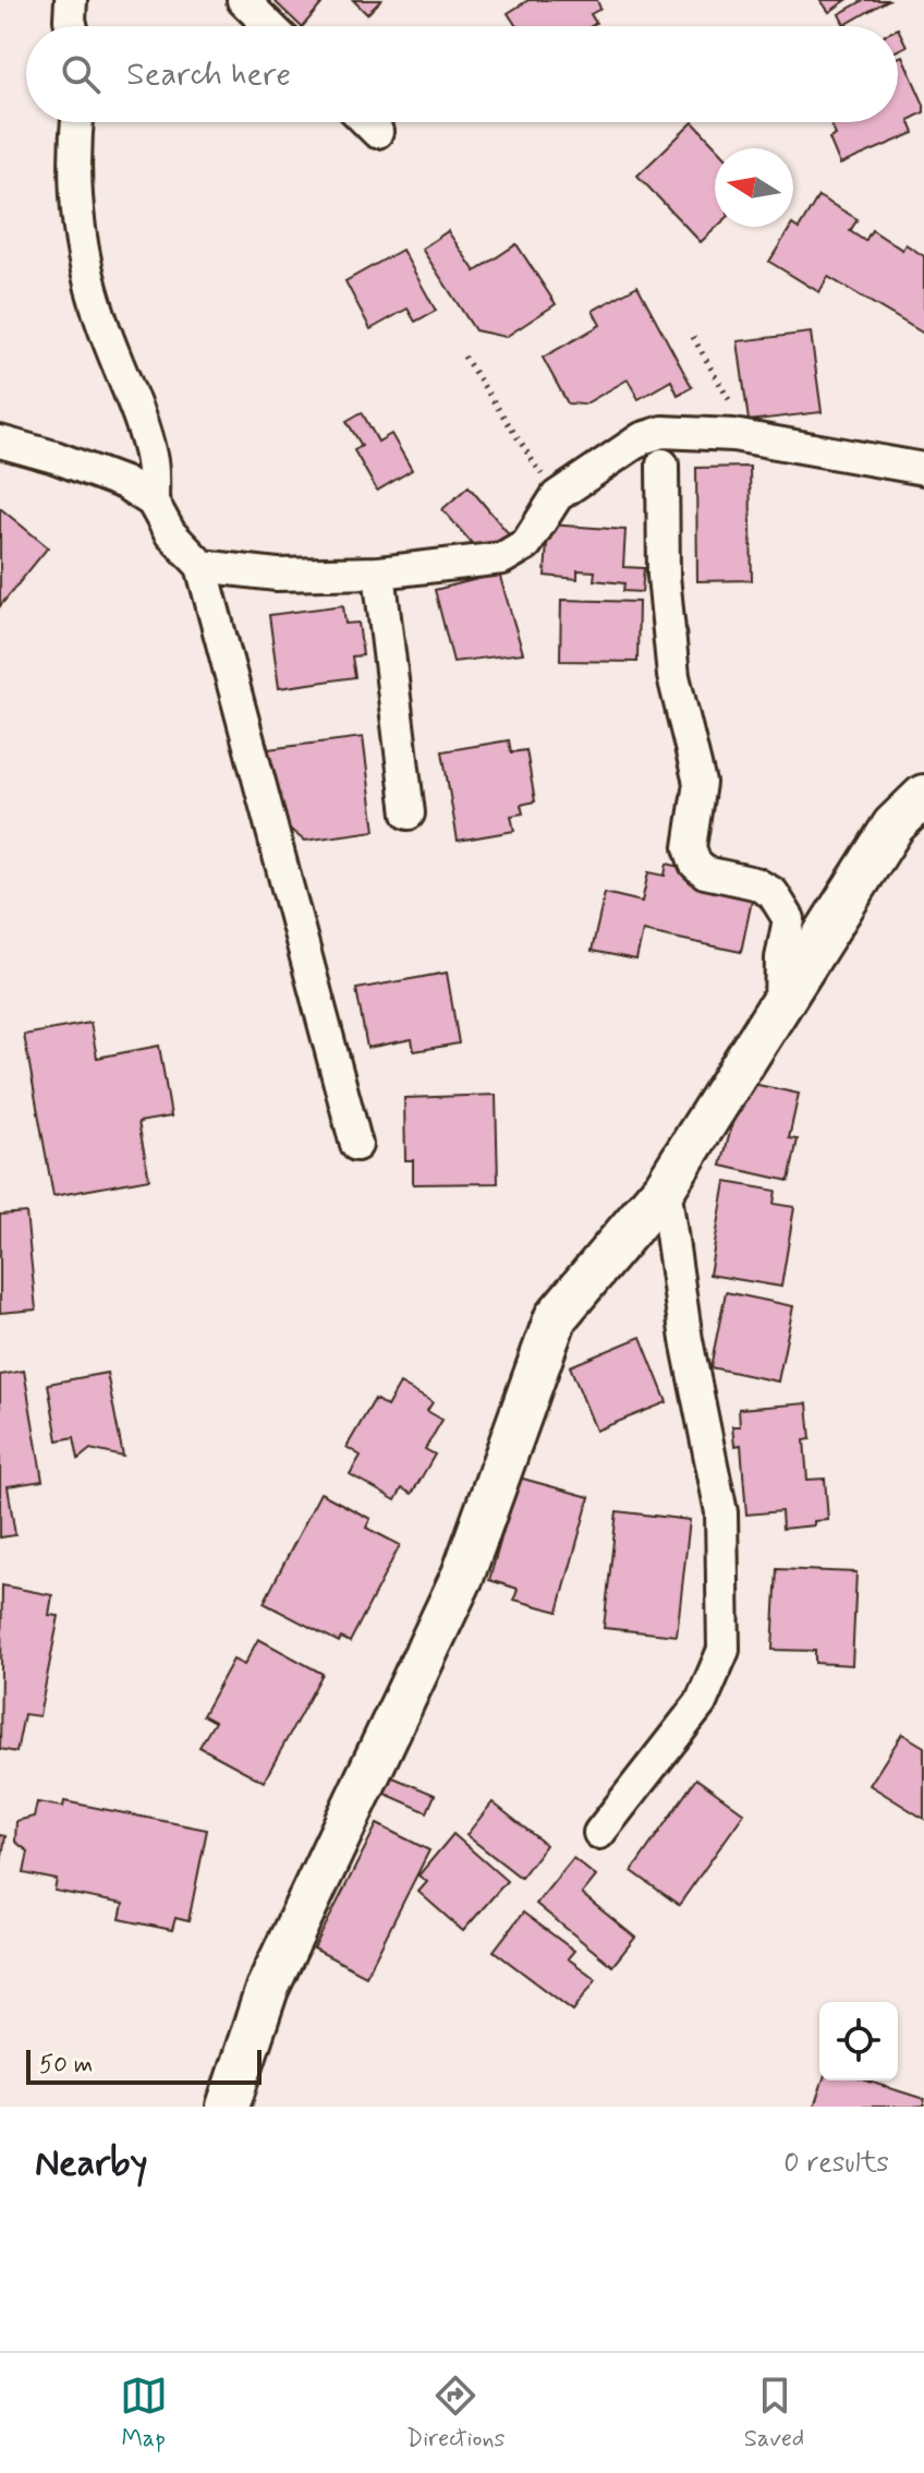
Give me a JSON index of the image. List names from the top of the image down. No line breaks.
{"scale_bar":"50 m","north":"left","page":{"search":"Search here","scale":"50 m","heading":["Nearby","0 results"],"nav":["Map","Directions","Saved"]}}
